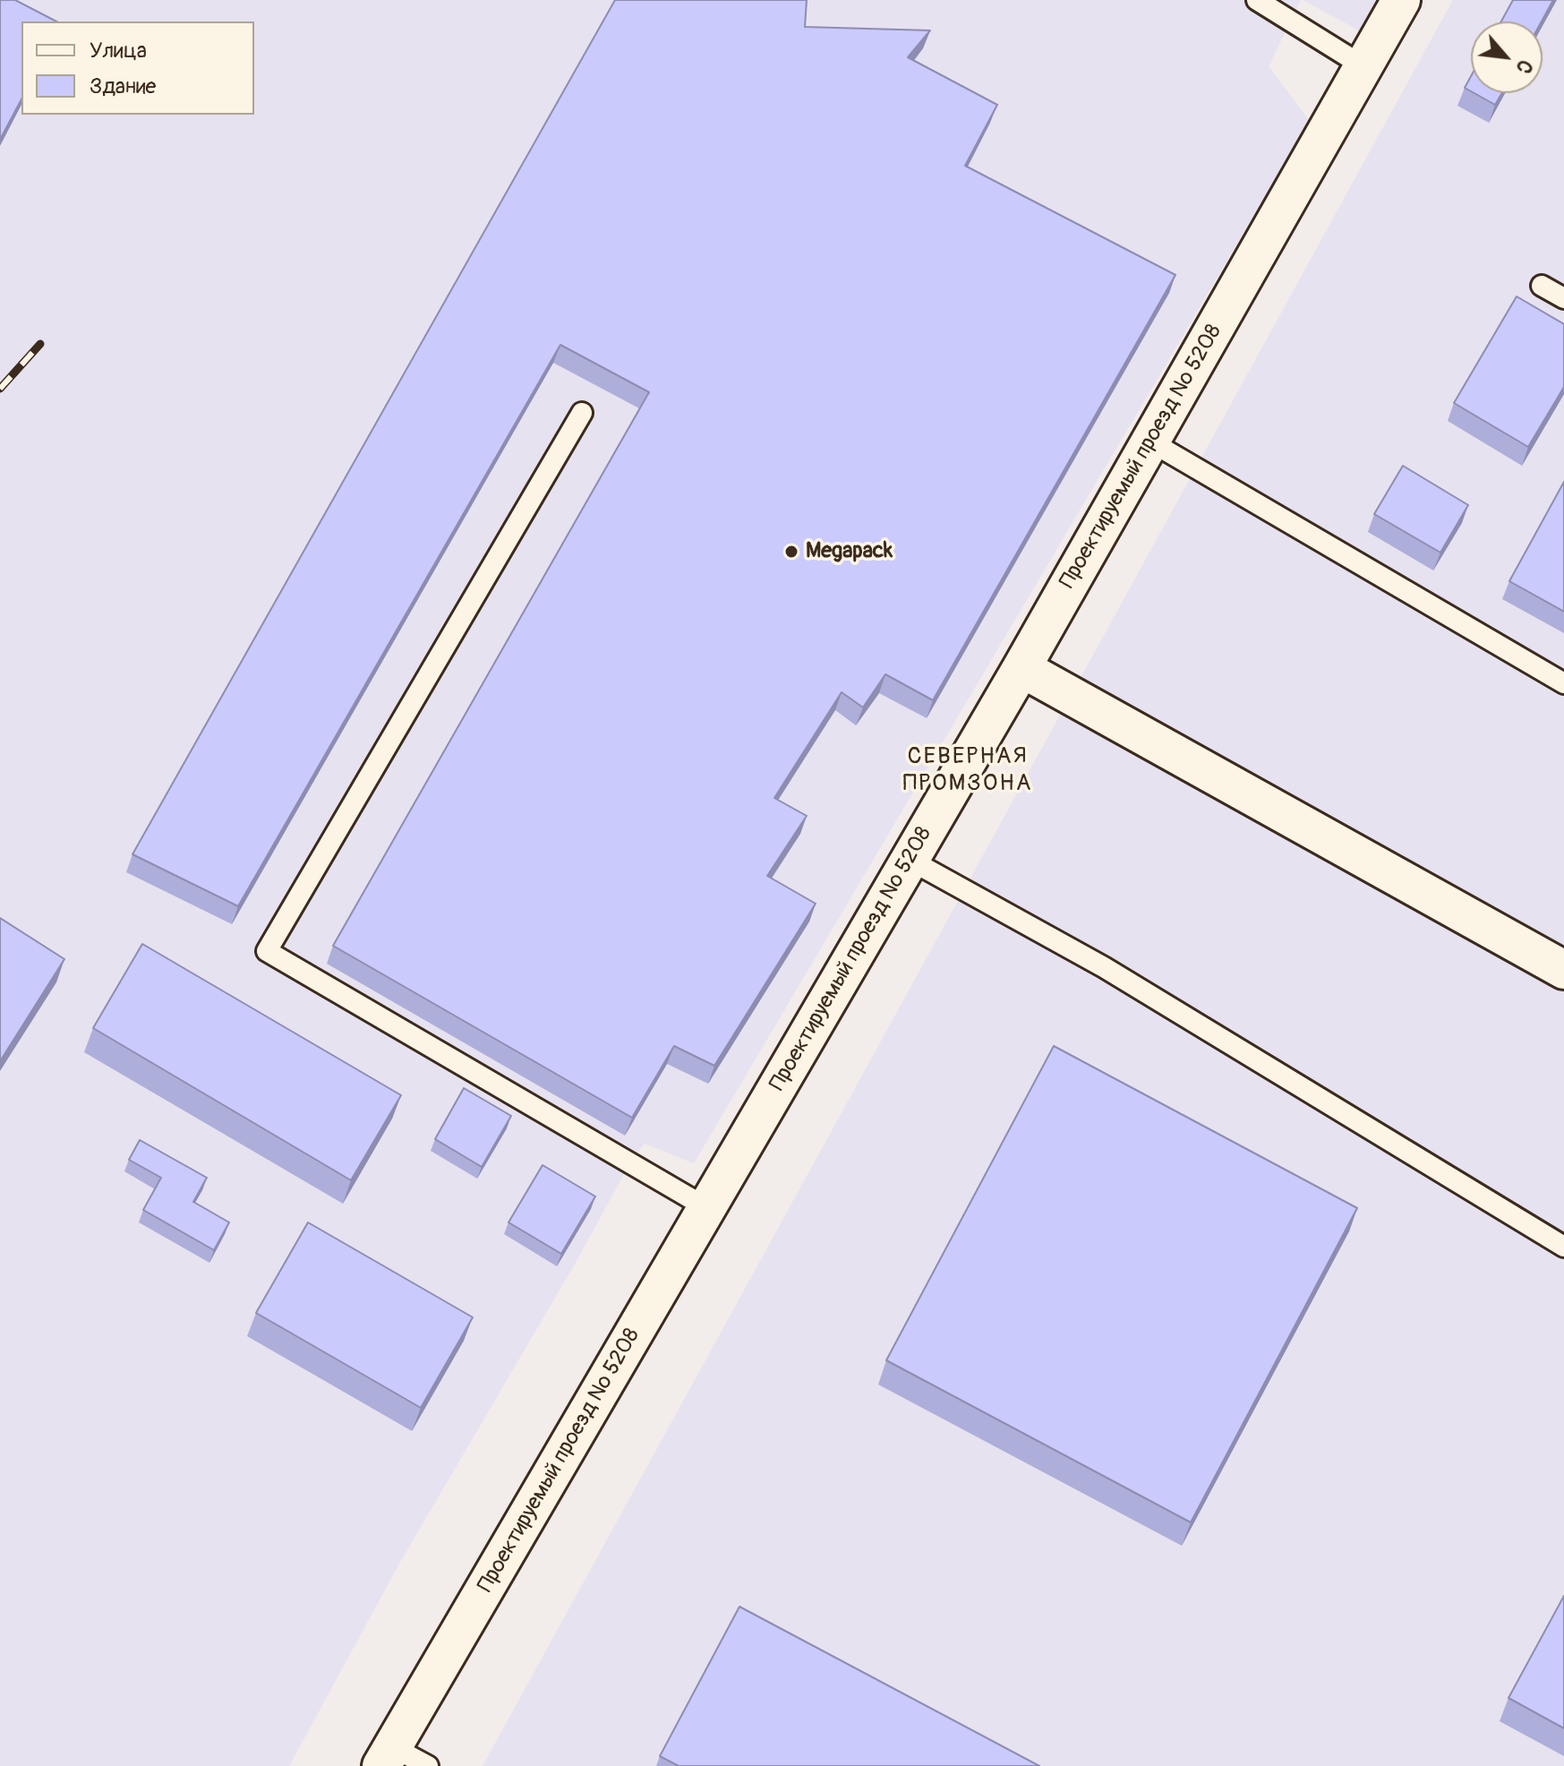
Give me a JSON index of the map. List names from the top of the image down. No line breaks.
{"streets":{"street":["Проектируемый проезд № 5208"]},"districts":["СЕВЕРНАЯ ПРОМЗОНА"],"places":["Megapack"],"legend":["Улица","Здание"],"north":"bottom right"}
